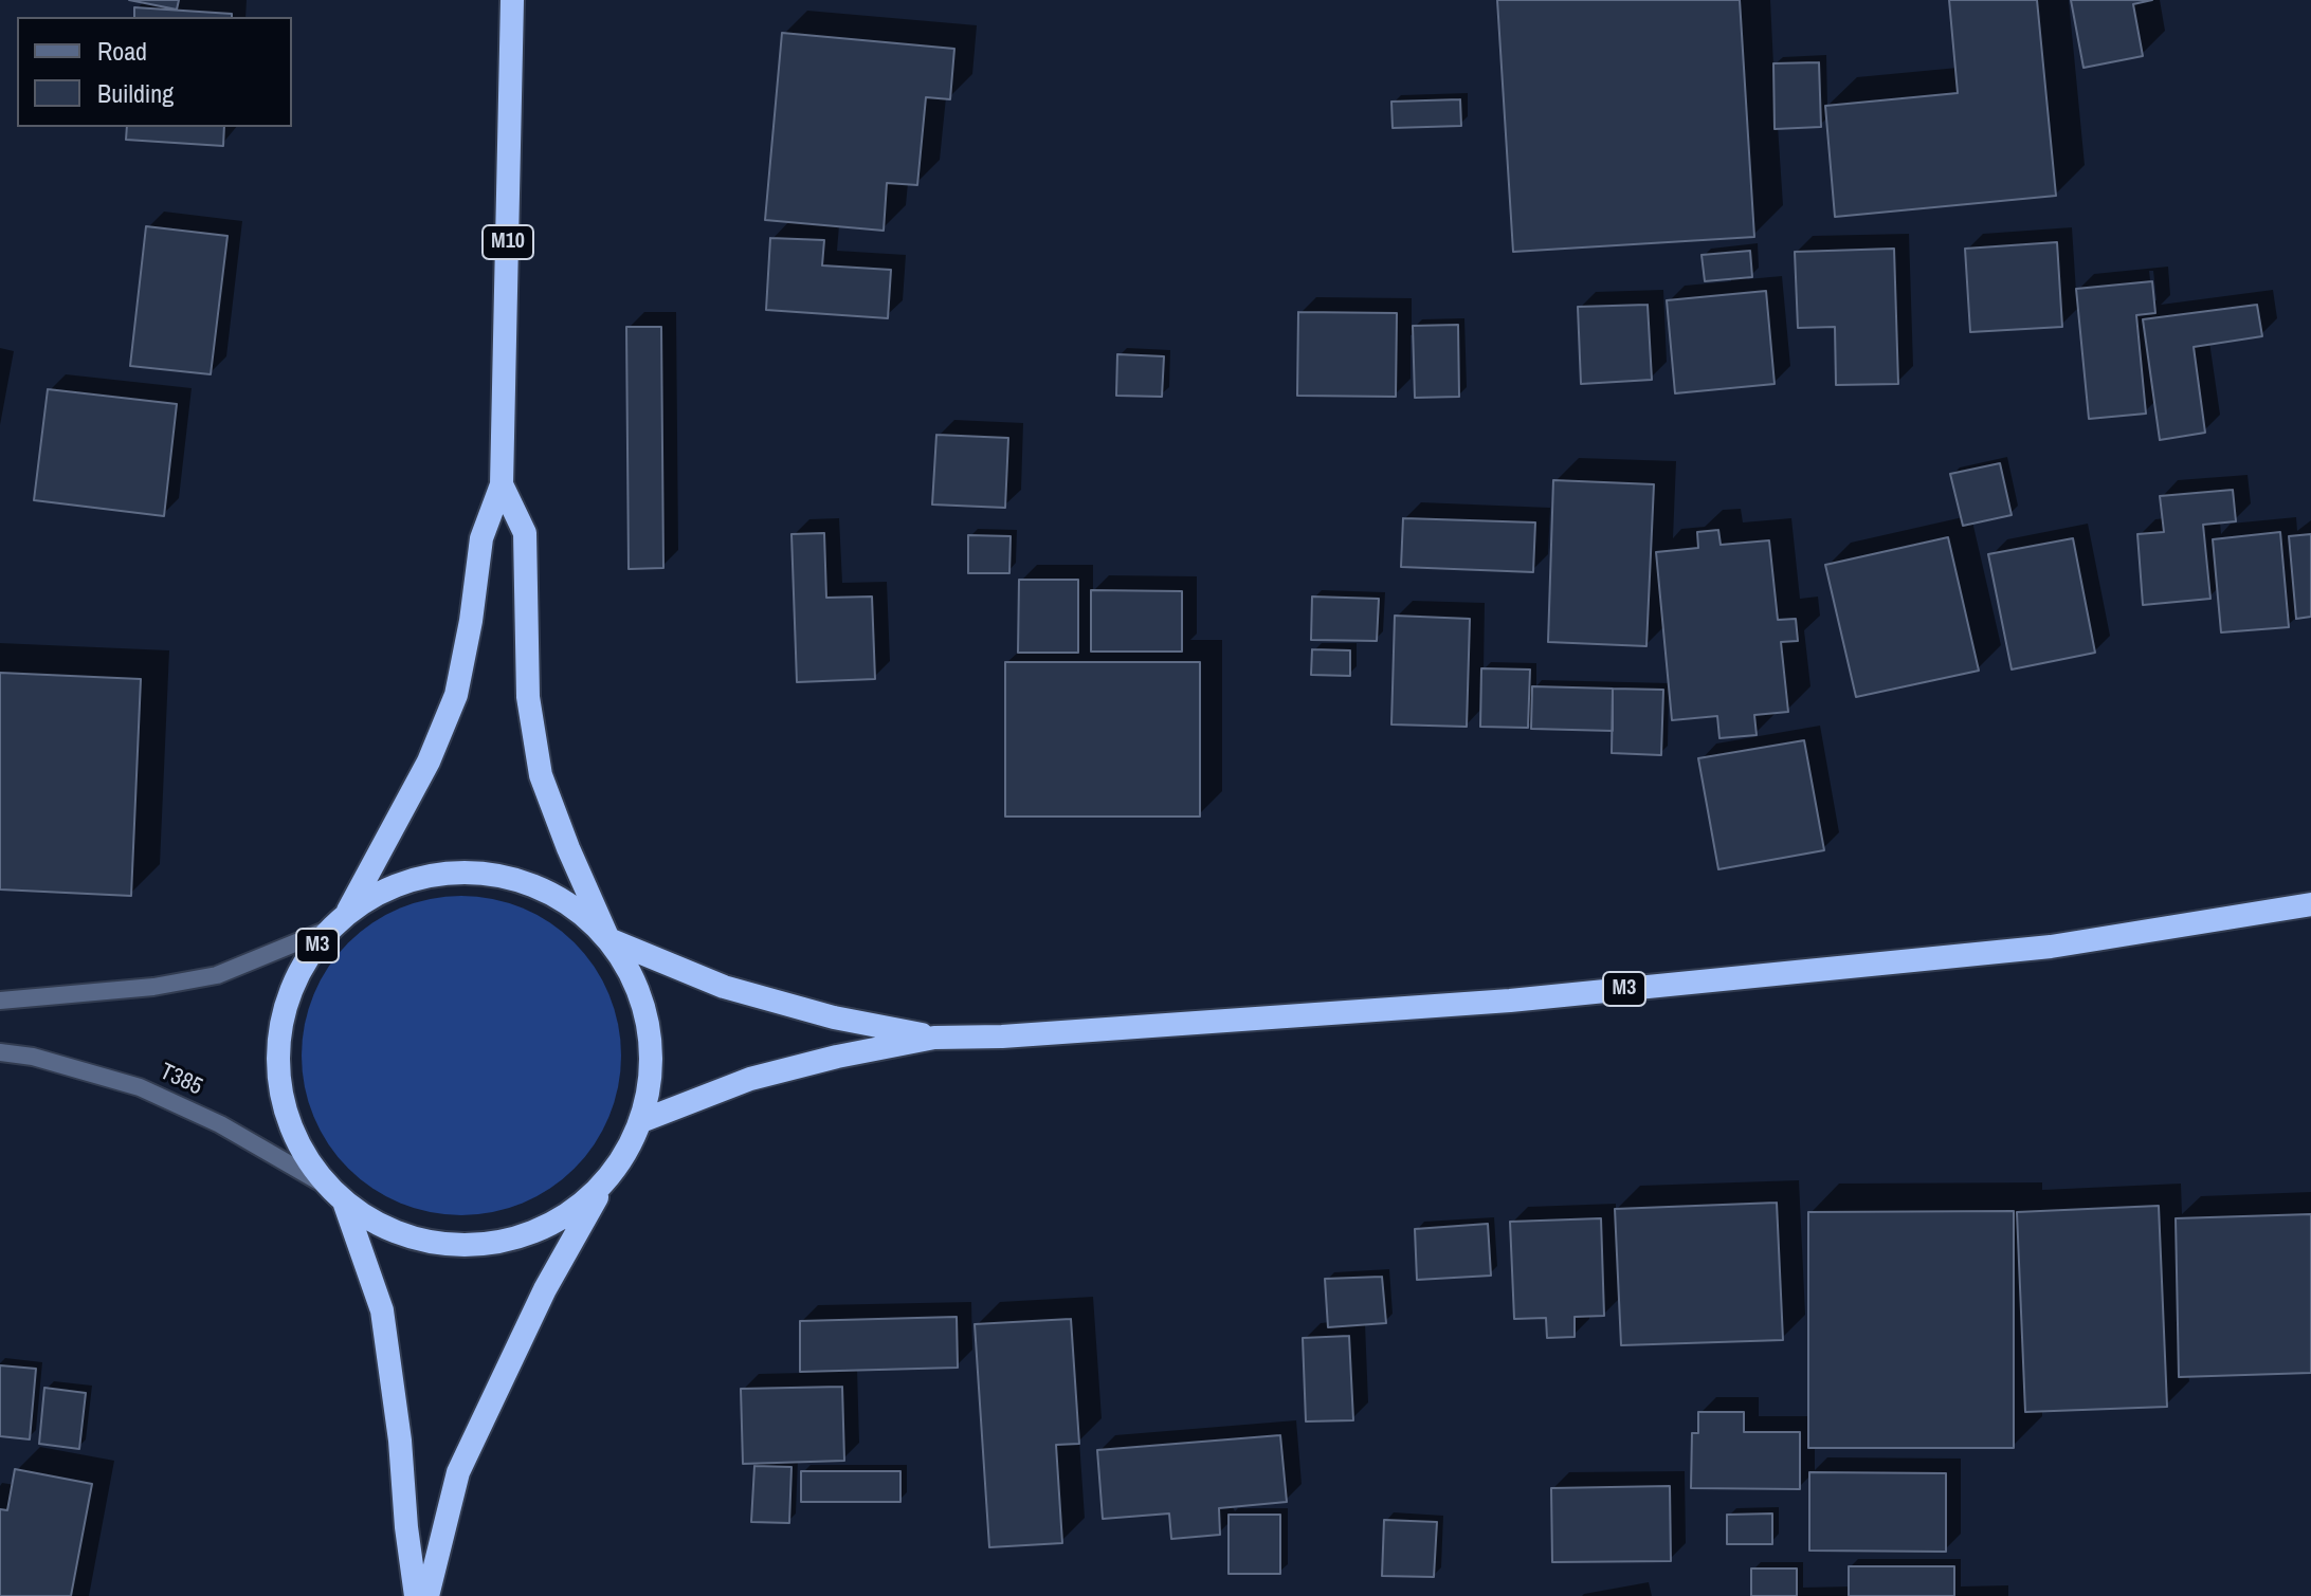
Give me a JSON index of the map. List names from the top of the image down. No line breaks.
{"streets":{"highway":["M10","M3"],"street":["T385"]},"crossings":[["M10","M3"],["M3","T385"]],"legend":["Road","Building"]}
